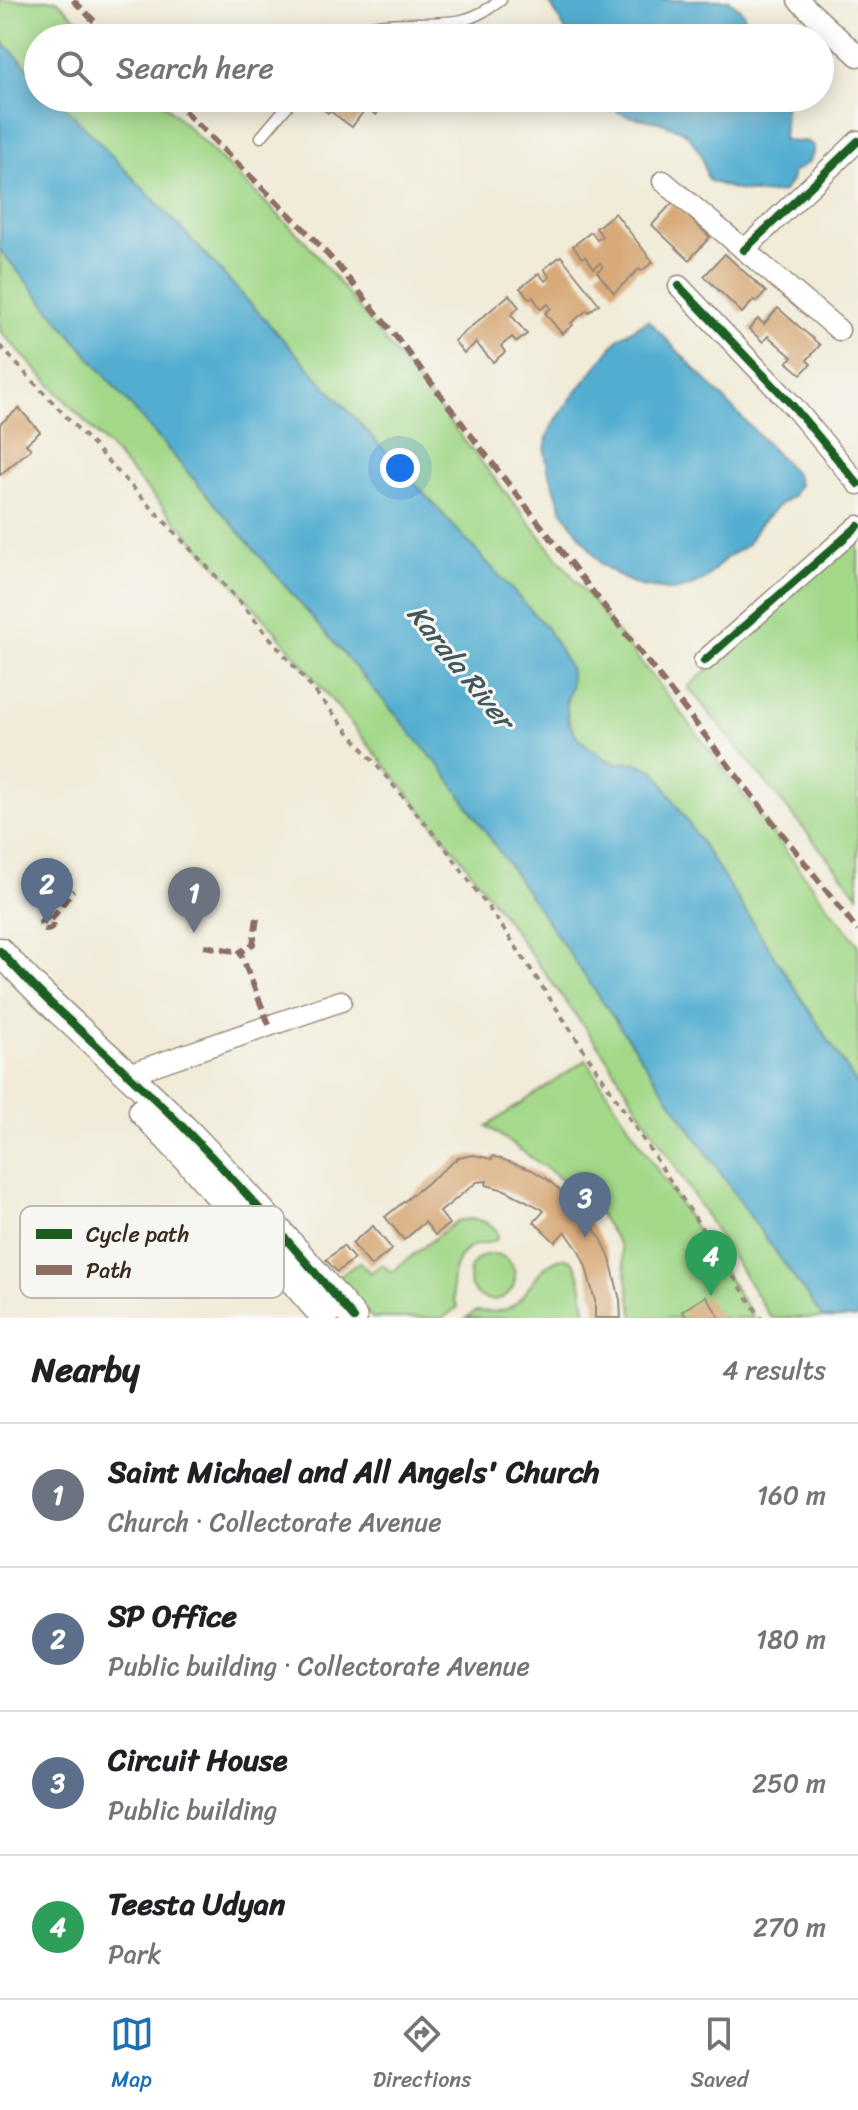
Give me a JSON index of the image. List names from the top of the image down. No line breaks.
{"water":["Karala River"],"legend":["Cycle path","Path"],"page":{"search":"Search here","pins":["2","1","3","4"],"heading":["Nearby","4 results"],"list":[{"mark":"1","name":"Saint Michael and All Angels' Church","note":"Church · Collectorate Avenue","value":"160 m"},{"mark":"2","name":"SP Office","note":"Public building · Collectorate Avenue","value":"180 m"},{"mark":"3","name":"Circuit House","note":"Public building","value":"250 m"},{"mark":"4","name":"Teesta Udyan","note":"Park","value":"270 m"}],"nav":["Map","Directions","Saved"]}}
